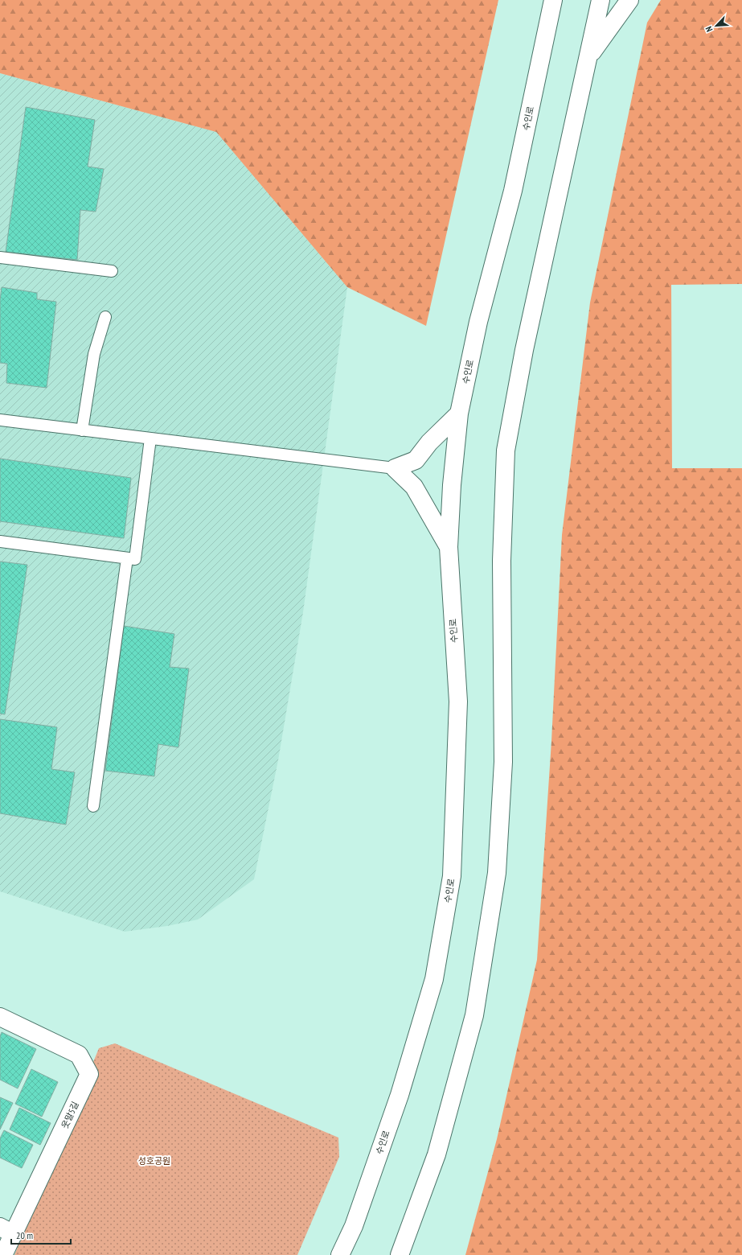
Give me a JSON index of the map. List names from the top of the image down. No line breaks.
{"streets":{"main road":["수인로","웃말5길"]},"parks":["성호공원"],"scale_bar":"20 m","north":"bottom left"}
